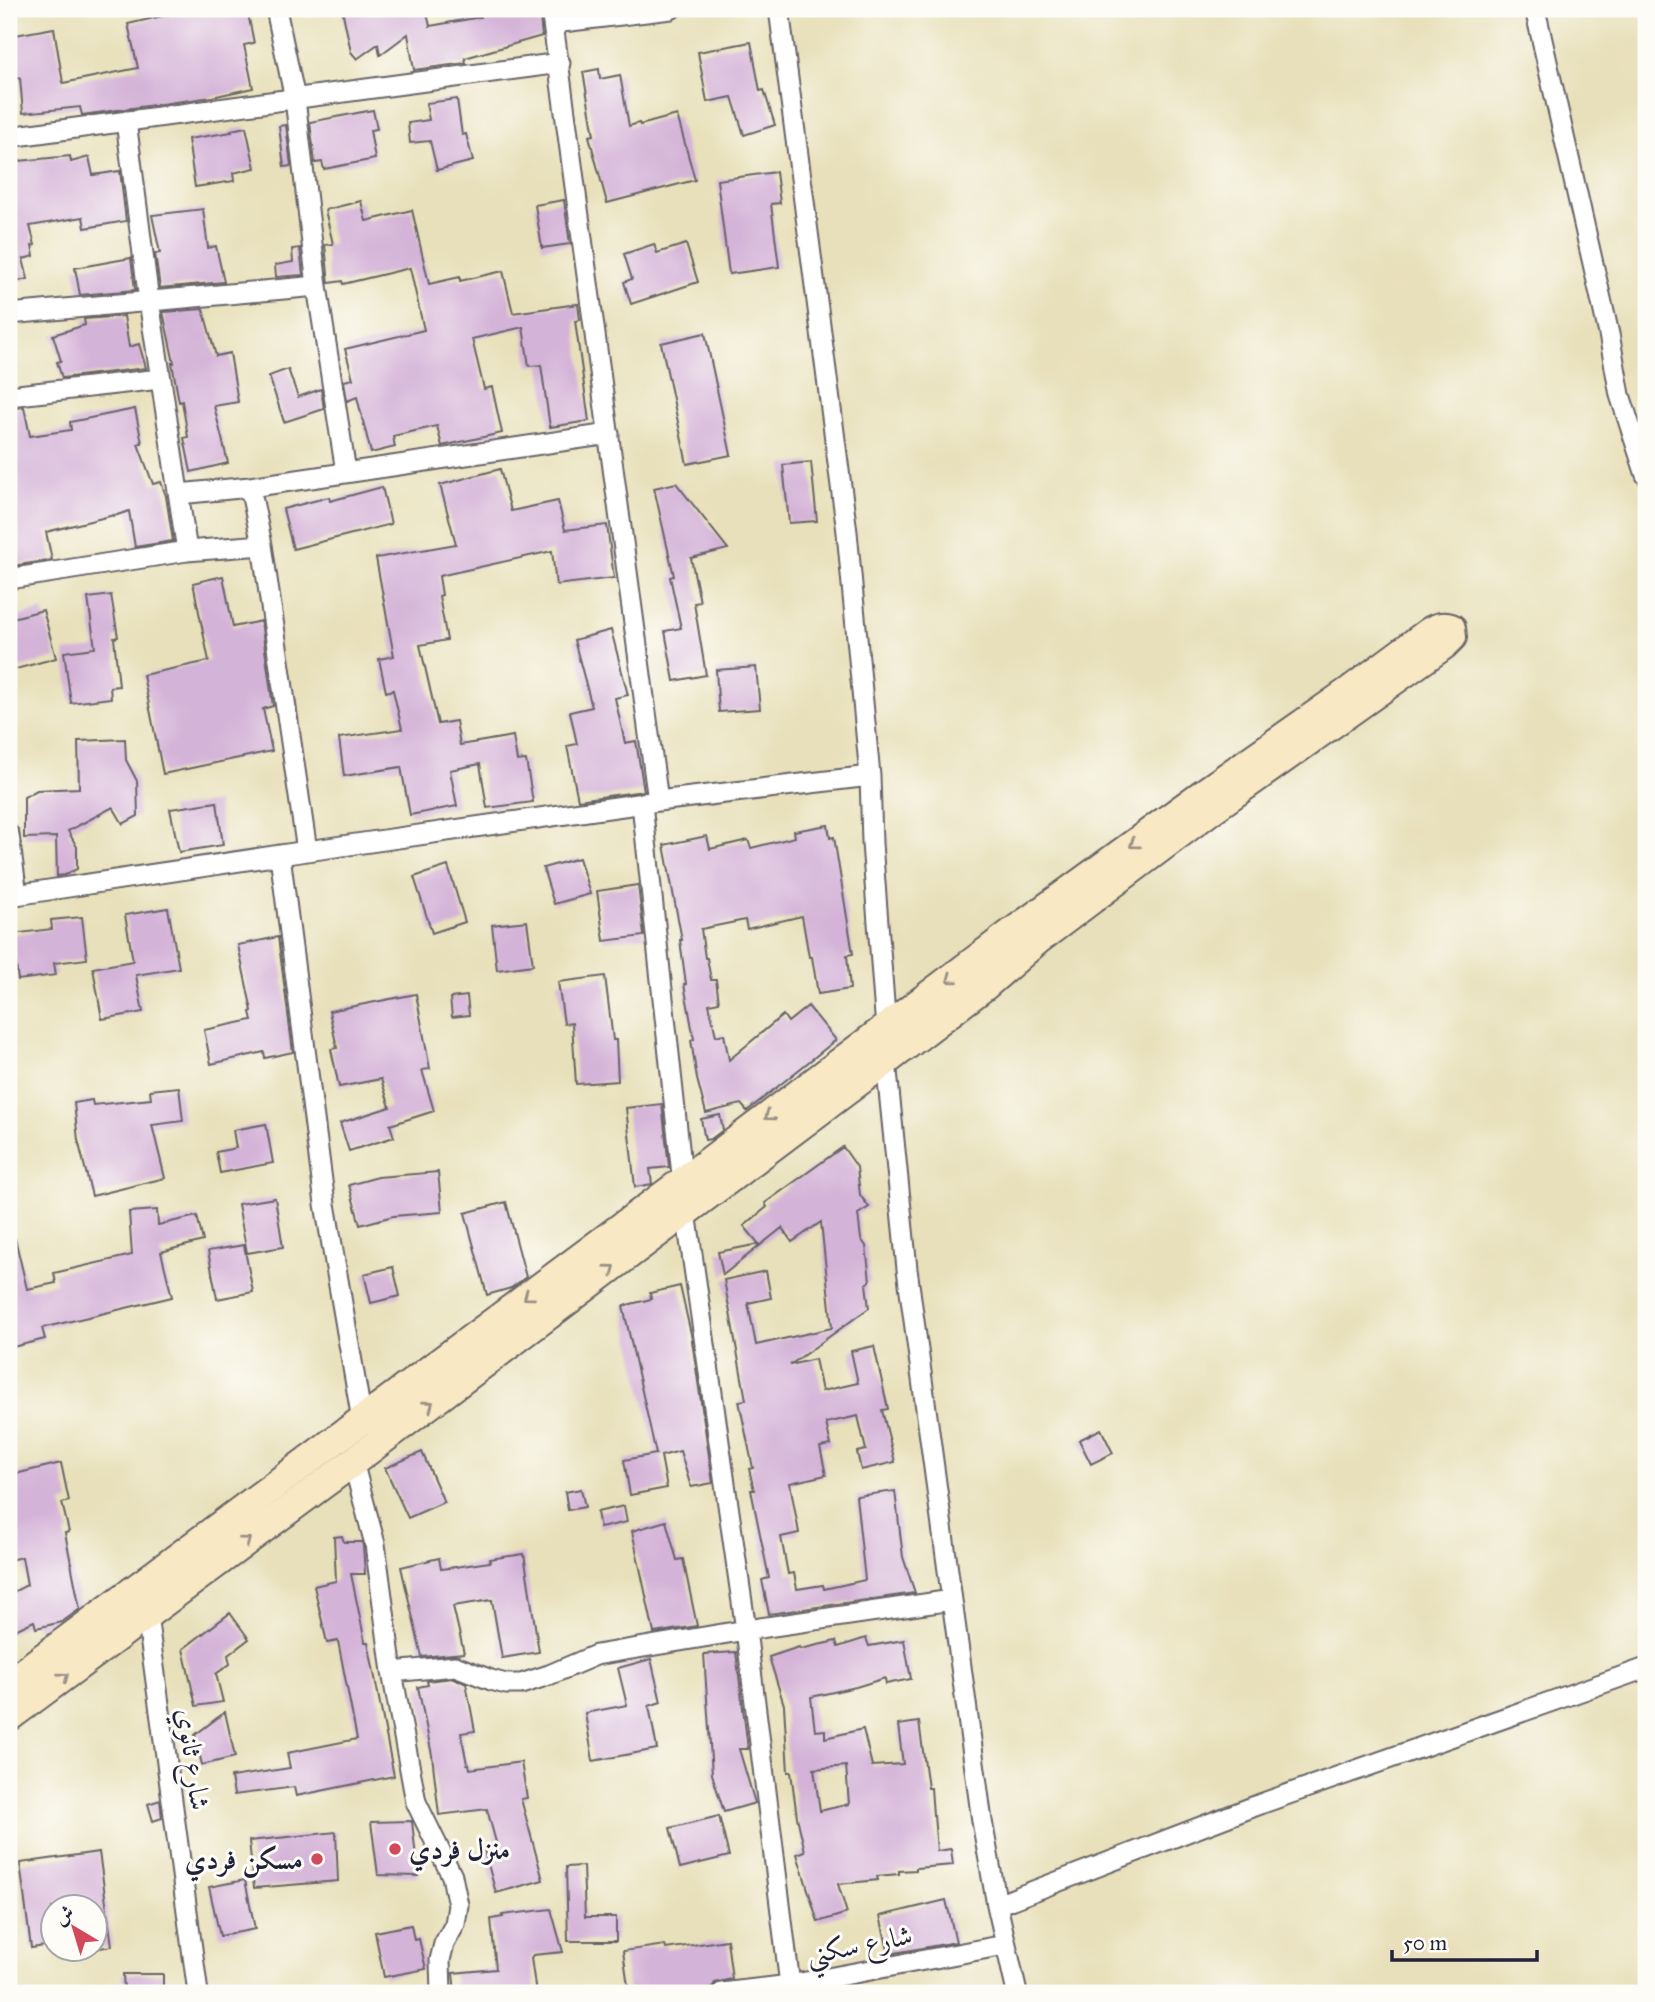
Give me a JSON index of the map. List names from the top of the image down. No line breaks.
{"streets":{"street":["شارع ثانوي","شارع سكني"]},"places":["منزل فردي","مسكن فردي"],"scale_bar":"50 m","north":"top left"}
